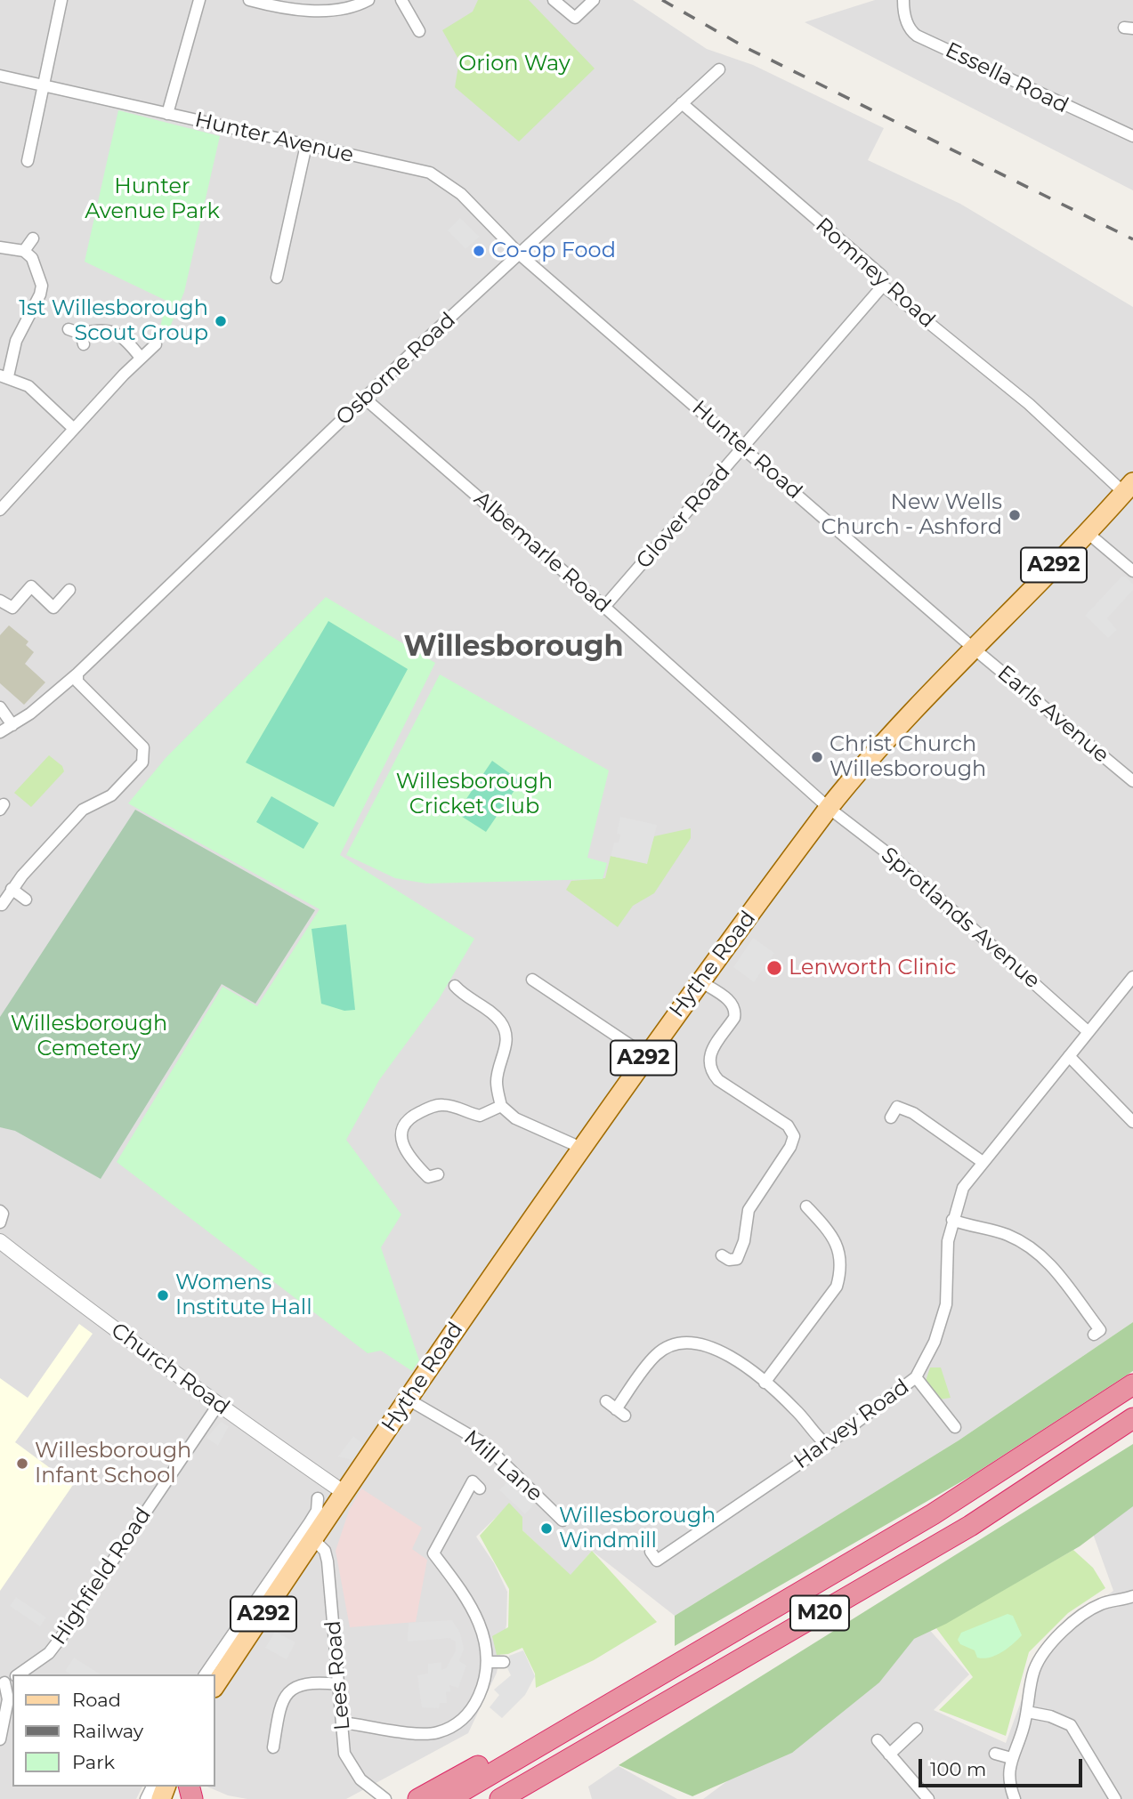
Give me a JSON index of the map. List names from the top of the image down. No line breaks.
{"streets":{"highway":["M20"],"main road":["A292","Hythe Road"],"street":["Essella Road","Hunter Avenue","Romney Road","Osborne Road","Hunter Road","Glover Road","Albemarle Road","Earls Avenue","Sprotlands Avenue","Church Road","Harvey Road","Mill Lane","Highfield Road","Lees Road"]},"crossings":[["Hunter Avenue","Osborne Road"],["Hunter Avenue","Hunter Road"],["Romney Road","Osborne Road"],["Romney Road","Glover Road"],["Romney Road","Hythe Road"],["Osborne Road","Hunter Road"],["Osborne Road","Albemarle Road"],["Hunter Road","Glover Road"],["Hunter Road","Earls Avenue"],["Hunter Road","Hythe Road"],["Glover Road","Albemarle Road"],["Albemarle Road","Sprotlands Avenue"],["Albemarle Road","Hythe Road"],["Earls Avenue","Hythe Road"],["Sprotlands Avenue","Hythe Road"],["Sprotlands Avenue","Harvey Road"],["Hythe Road","Church Road"],["Hythe Road","Mill Lane"],["Hythe Road","Lees Road"],["Church Road","Highfield Road"]],"districts":["Willesborough"],"parks":["Orion Way","Hunter Avenue Park","Willesborough Cricket Club","Willesborough Cemetery"],"places":["Co-op Food","1st Willesborough Scout Group","New Wells Church - Ashford","Christ Church Willesborough","Lenworth Clinic","Womens Institute Hall","Willesborough Infant School","Willesborough Windmill"],"legend":["Road","Railway","Park"],"scale_bar":"100 m"}
